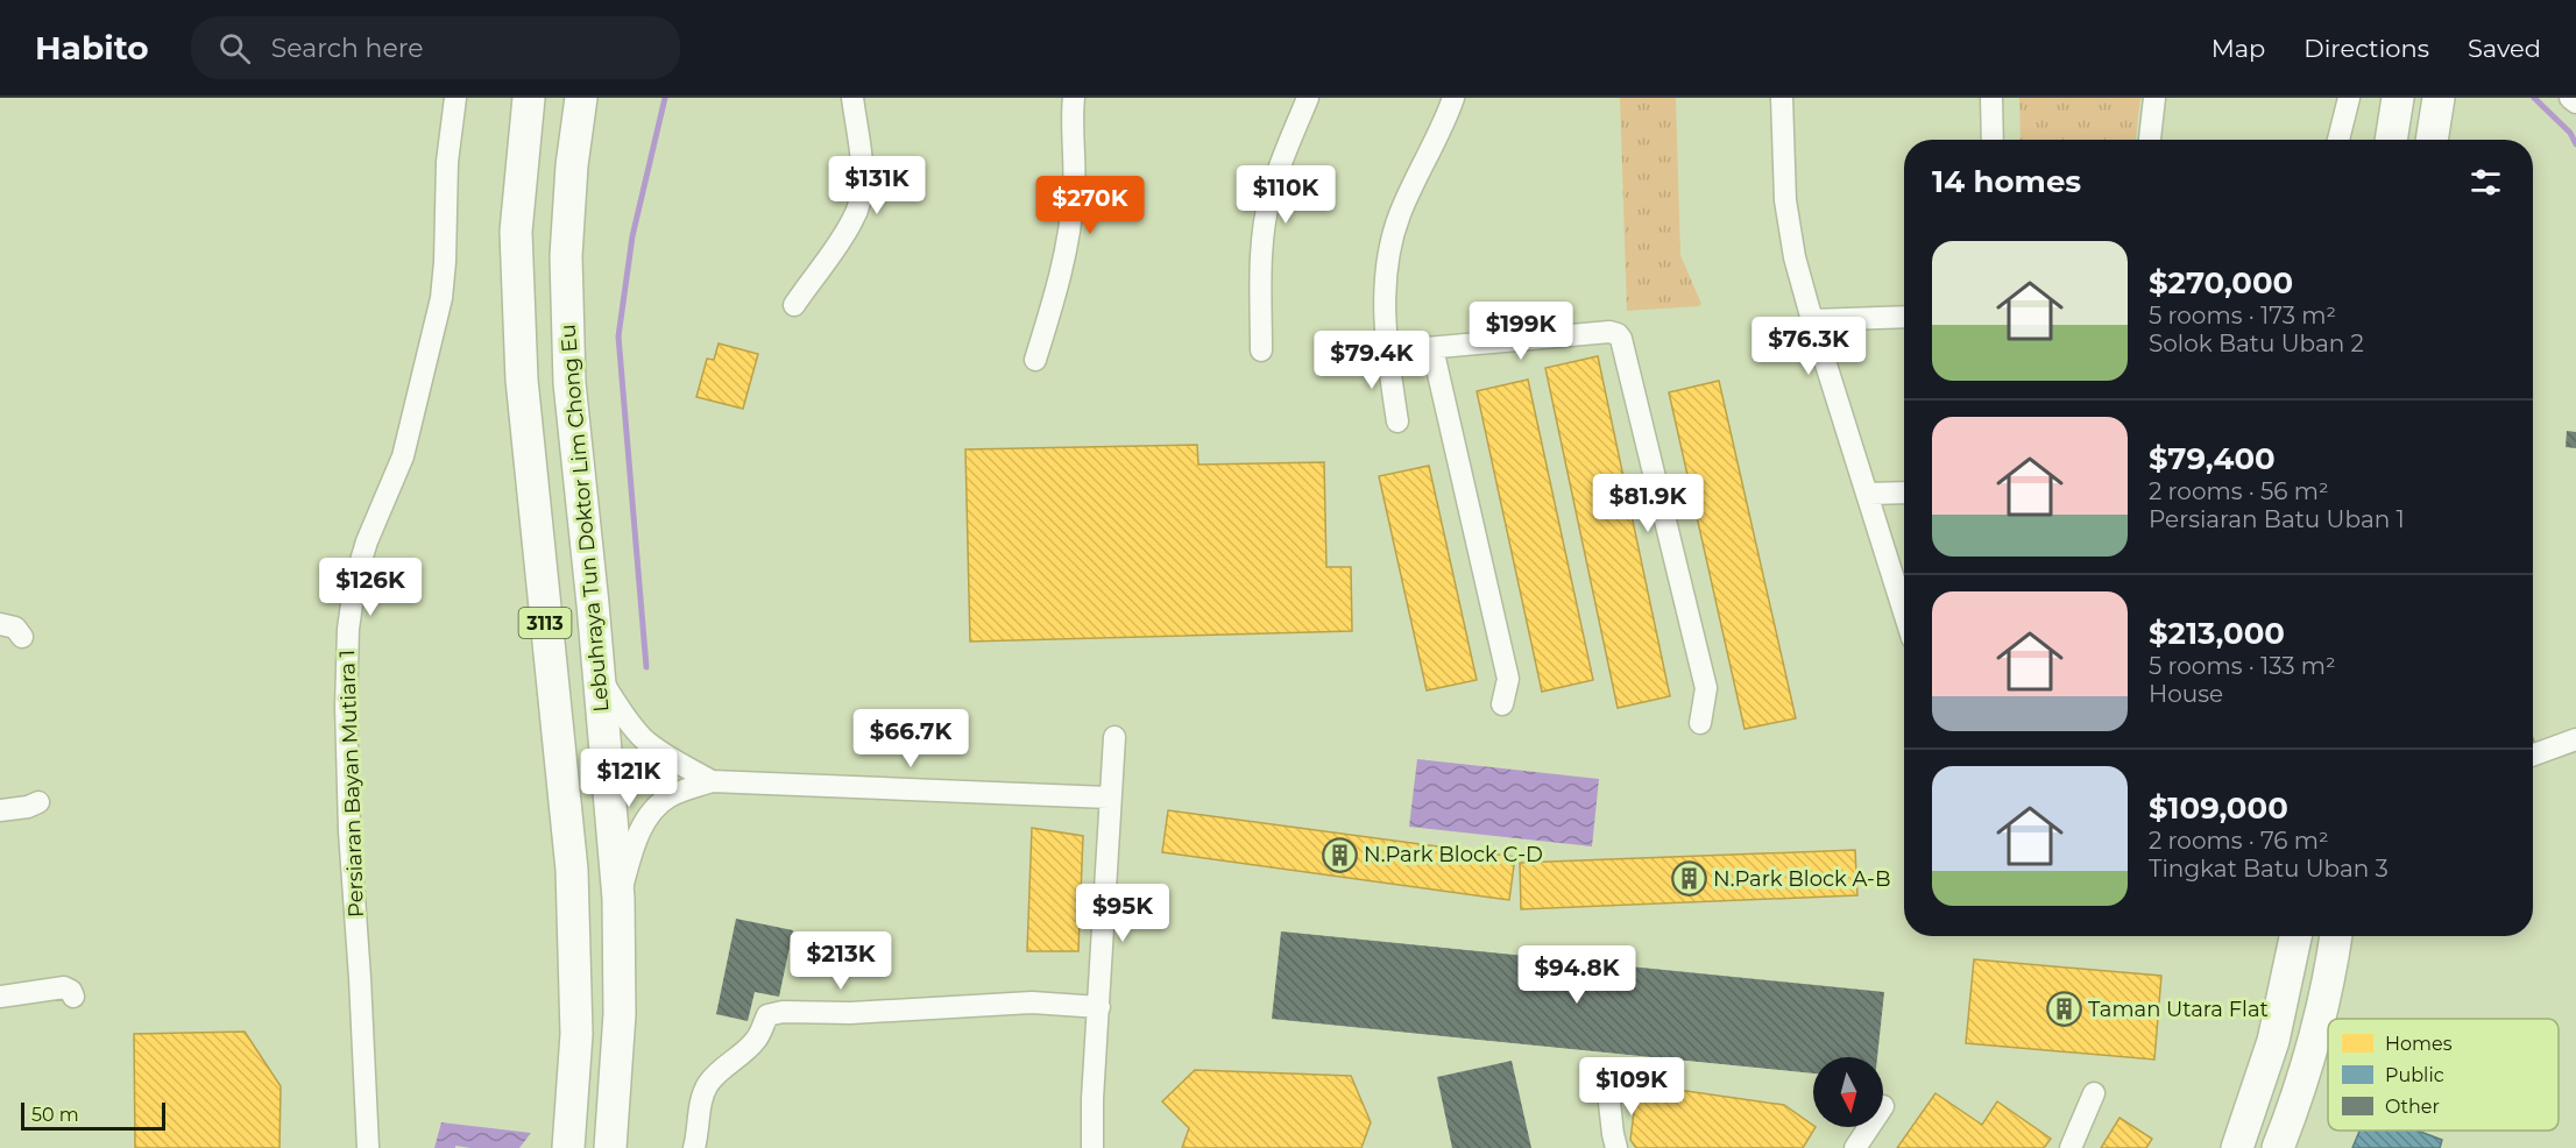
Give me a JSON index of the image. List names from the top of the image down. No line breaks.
{"streets":{"highway":["Lebuhraya Tun Doktor Lim Chong Eu","3113"],"street":["Persiaran Bayan Mutiara 1"]},"places":{"building":["N.Park Block C-D","N.Park Block A-B","Taman Utara Flat"]},"legend":["Homes","Public","Other"],"scale_bar":"50 m","north":"bottom","page":{"header":"Habito","search":"Search here","nav":["Map","Directions","Saved"],"heading":"14 homes","price":["$131K","$110K","$270K","$199K","$76.3K","$79.4K","$81.9K","$126K","$66.7K","$121K","$95K","$213K","$94.8K","$109K"],"list":[{"name":"$270,000","note":"5 rooms · 173 m² · Solok Batu Uban 2"},{"name":"$79,400","note":"2 rooms · 56 m² · Persiaran Batu Uban 1"},{"name":"$213,000","note":"5 rooms · 133 m² · House"},{"name":"$109,000","note":"2 rooms · 76 m² · Tingkat Batu Uban 3"}],"scale":"50 m"}}
